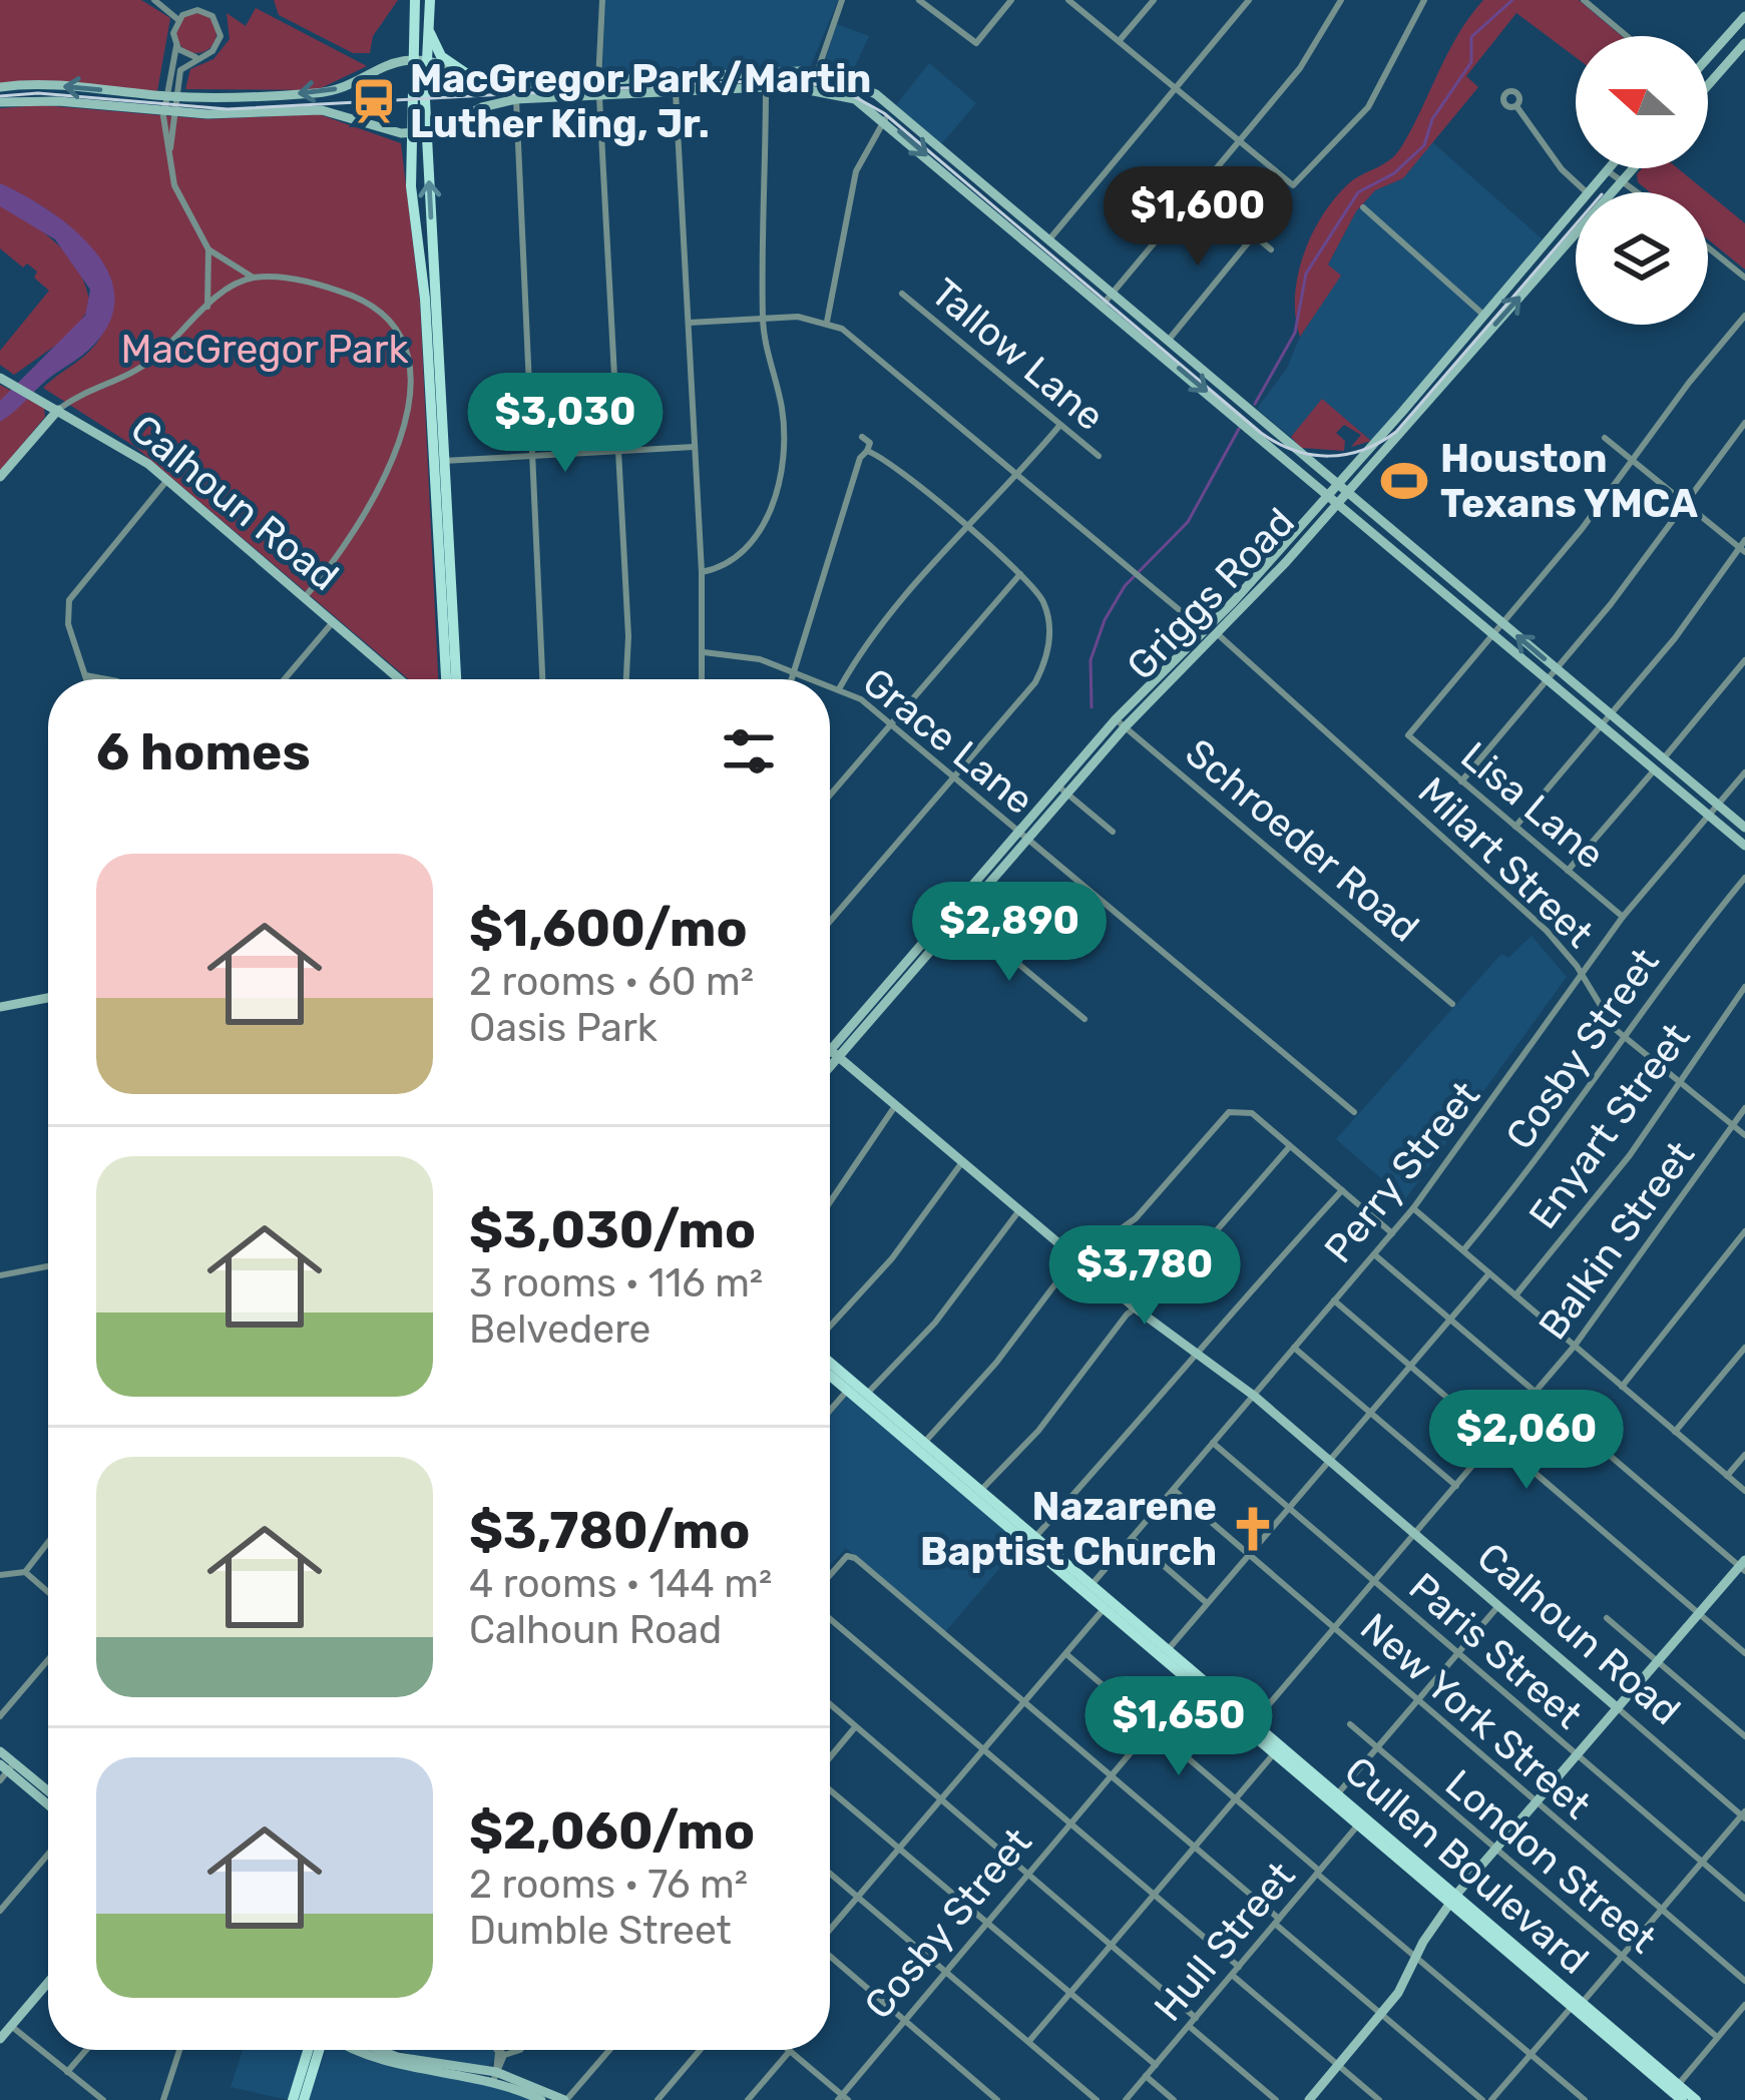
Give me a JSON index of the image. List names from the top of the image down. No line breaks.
{"streets":{"main road":["Calhoun Road","Griggs Road","Cullen Boulevard"],"street":["Tallow Lane","Grace Lane","Lisa Lane","Schroeder Road","Milart Street","Cosby Street","Enyart Street","Perry Street","Balkin Street","Paris Street","New York Street","London Street","Hull Street"]},"crossings":[["Calhoun Road","Griggs Road"],["Calhoun Road","Perry Street"],["Calhoun Road","Balkin Street"],["Griggs Road","Grace Lane"],["Griggs Road","Schroeder Road"],["Griggs Road","Milart Street"],["Lisa Lane","Perry Street"],["Milart Street","Cosby Street"],["Milart Street","Enyart Street"],["Milart Street","Perry Street"],["Milart Street","Balkin Street"],["Cosby Street","Cullen Boulevard"],["Perry Street","Paris Street"],["Perry Street","New York Street"],["Perry Street","Cullen Boulevard"],["Balkin Street","Paris Street"],["Balkin Street","New York Street"],["Balkin Street","Cullen Boulevard"],["Cullen Boulevard","Hull Street"]],"parks":["MacGregor Park"],"places":{"station":["MacGregor Park/Martin Luther King, Jr."],"sports":["Houston Texans YMCA"],"church":["Nazarene Baptist Church"]},"north":"left","page":{"price":["$1,600","$3,030","$2,890","$3,780","$2,060","$1,650"],"heading":"6 homes","list":[{"name":"$1,600/mo","note":"2 rooms · 60 m² · Oasis Park"},{"name":"$3,030/mo","note":"3 rooms · 116 m² · Belvedere"},{"name":"$3,780/mo","note":"4 rooms · 144 m² · Calhoun Road"},{"name":"$2,060/mo","note":"2 rooms · 76 m² · Dumble Street"}]}}
